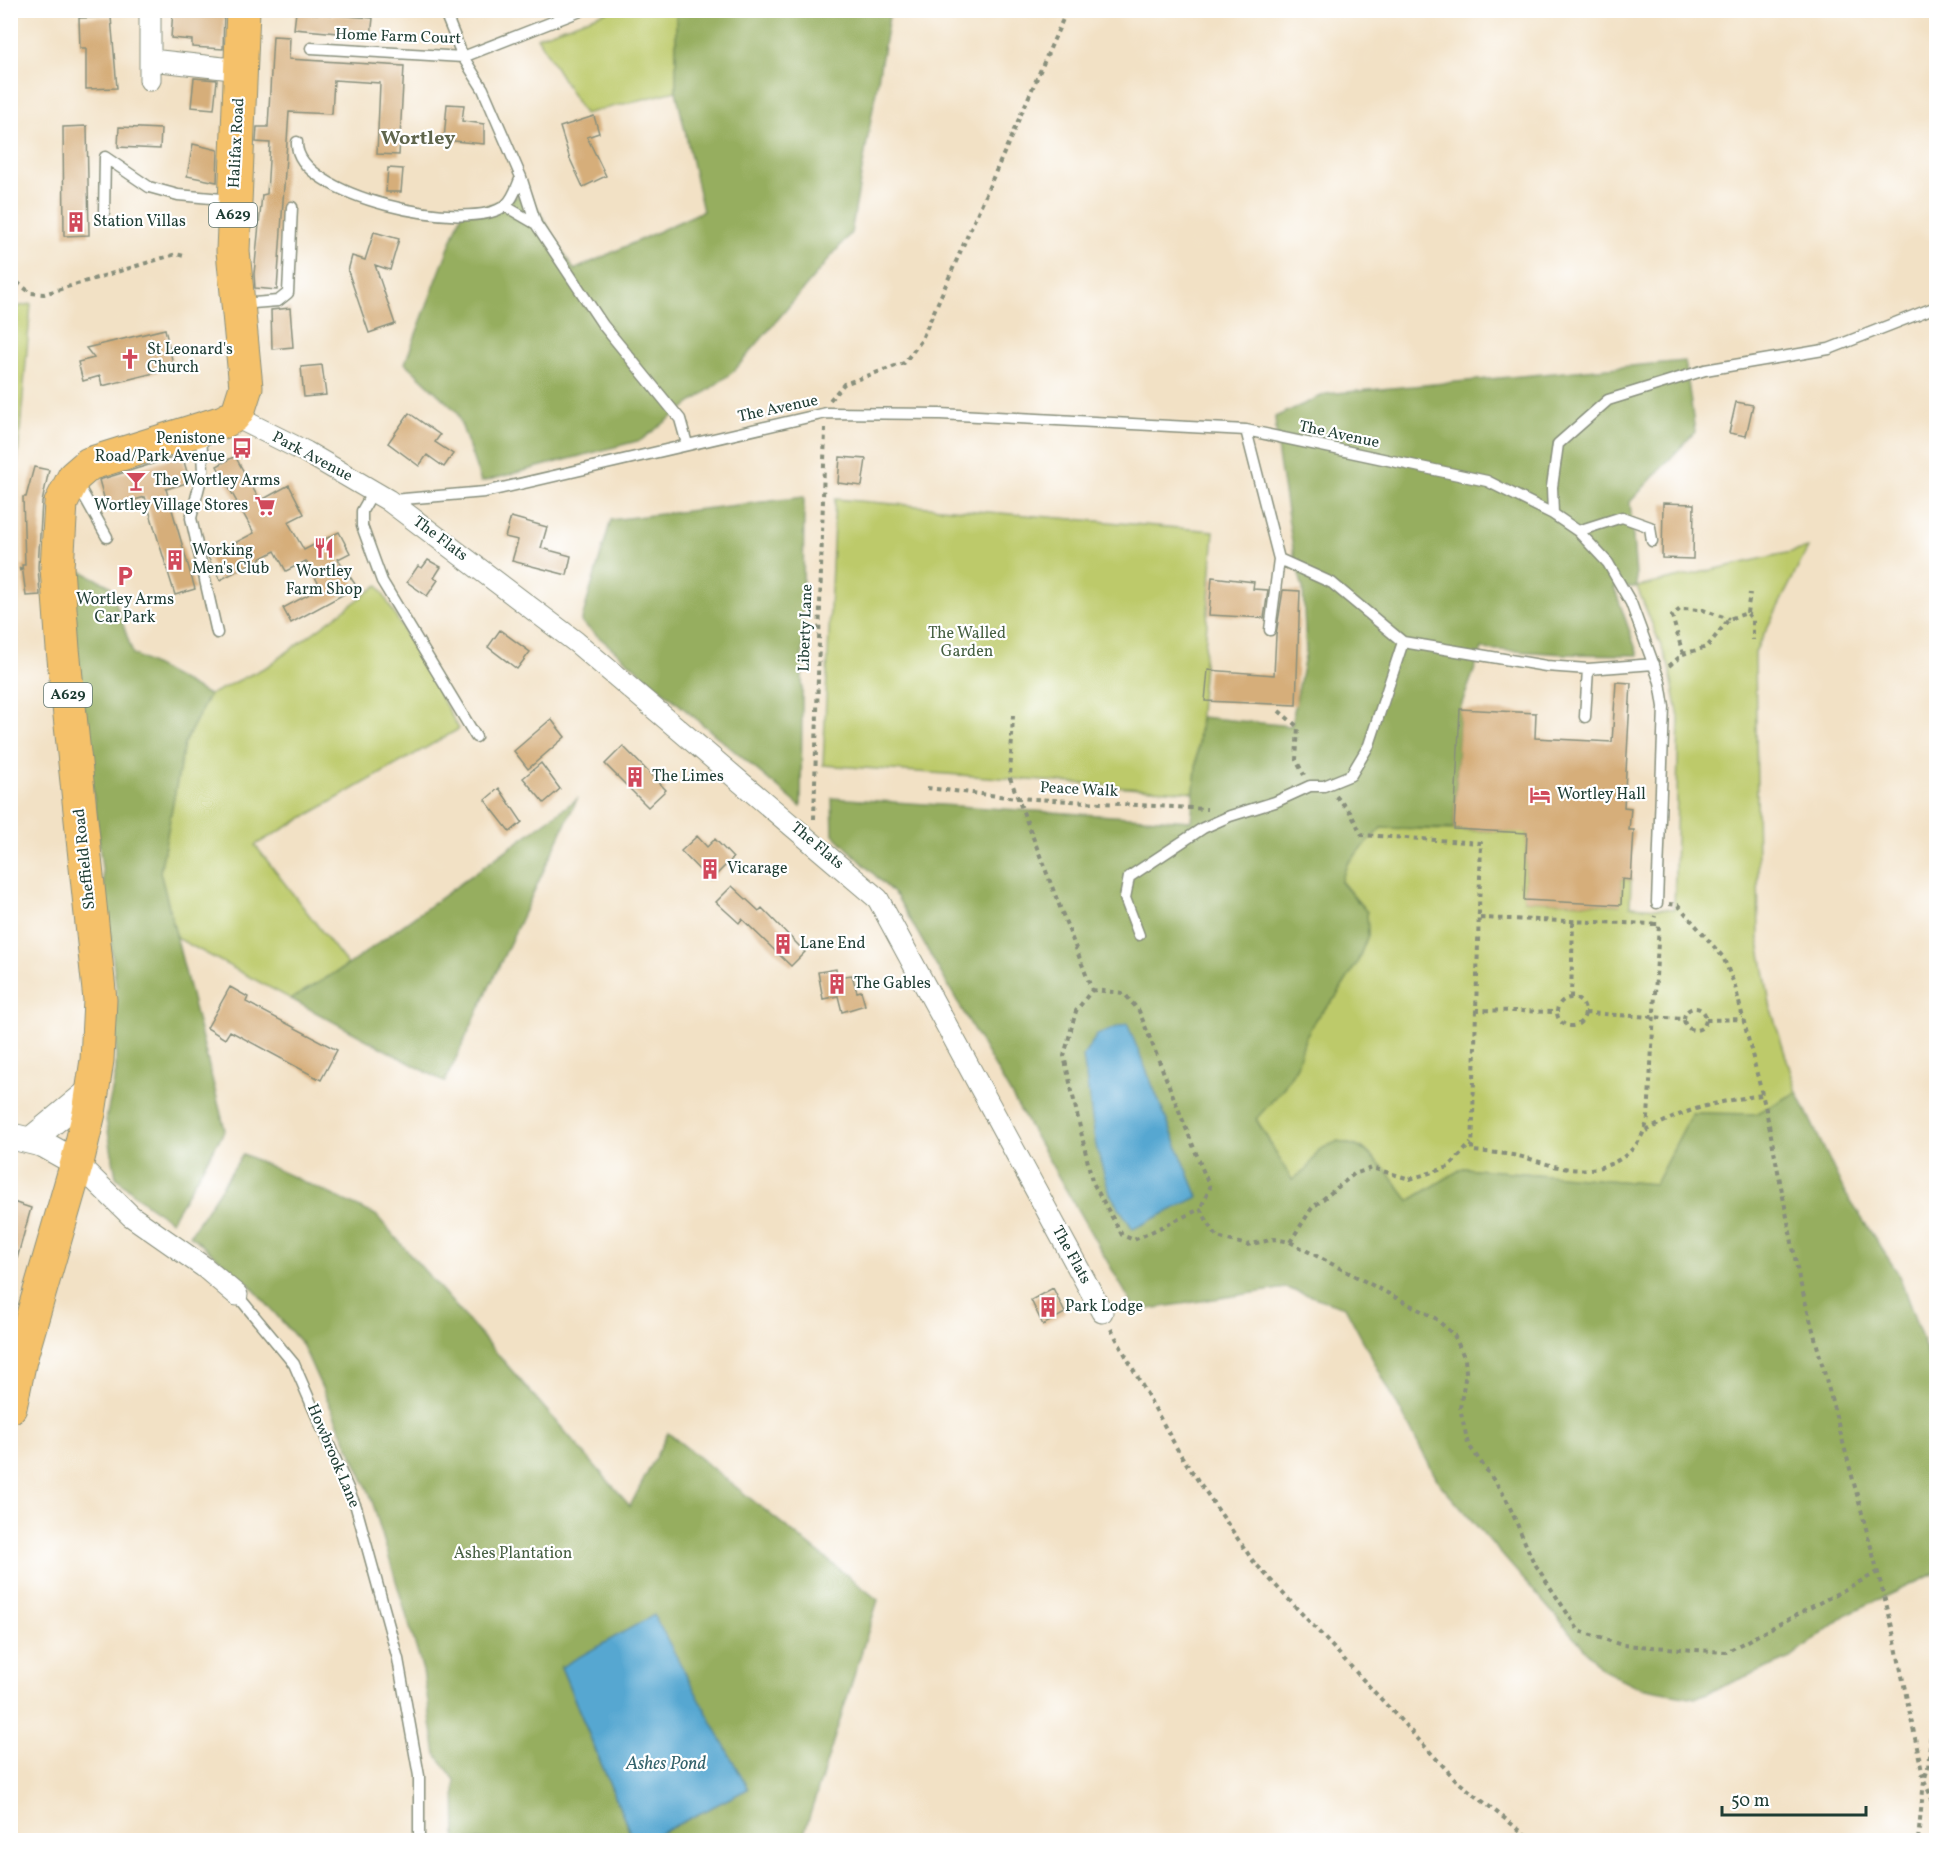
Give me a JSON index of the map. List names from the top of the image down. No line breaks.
{"streets":{"highway":["Halifax Road","A629","Sheffield Road"],"street":["Park Avenue","The Flats","Howbrook Lane"],"lane":["Home Farm Court","The Avenue"],"path":["Liberty Lane","Peace Walk"]},"crossings":[["Halifax Road","Park Avenue"],["The Avenue","Park Avenue"],["The Avenue","The Flats"],["The Avenue","Liberty Lane"],["Park Avenue","The Flats"],["The Flats","Liberty Lane"],["Sheffield Road","Howbrook Lane"]],"districts":["Wortley"],"water":["Ashes Pond"],"parks":["The Walled Garden","Ashes Plantation"],"places":{"building":["Station Villas","Working Men's Club","The Limes","Vicarage","Lane End","The Gables","Park Lodge"],"church":["St Leonard's Church"],"bus stop":["Penistone Road/Park Avenue"],"bar":["The Wortley Arms"],"supermarket":["Wortley Village Stores"],"restaurant":["Wortley Farm Shop"],"parking":["Wortley Arms Car Park"],"hotel":["Wortley Hall"]},"scale_bar":"50 m"}
